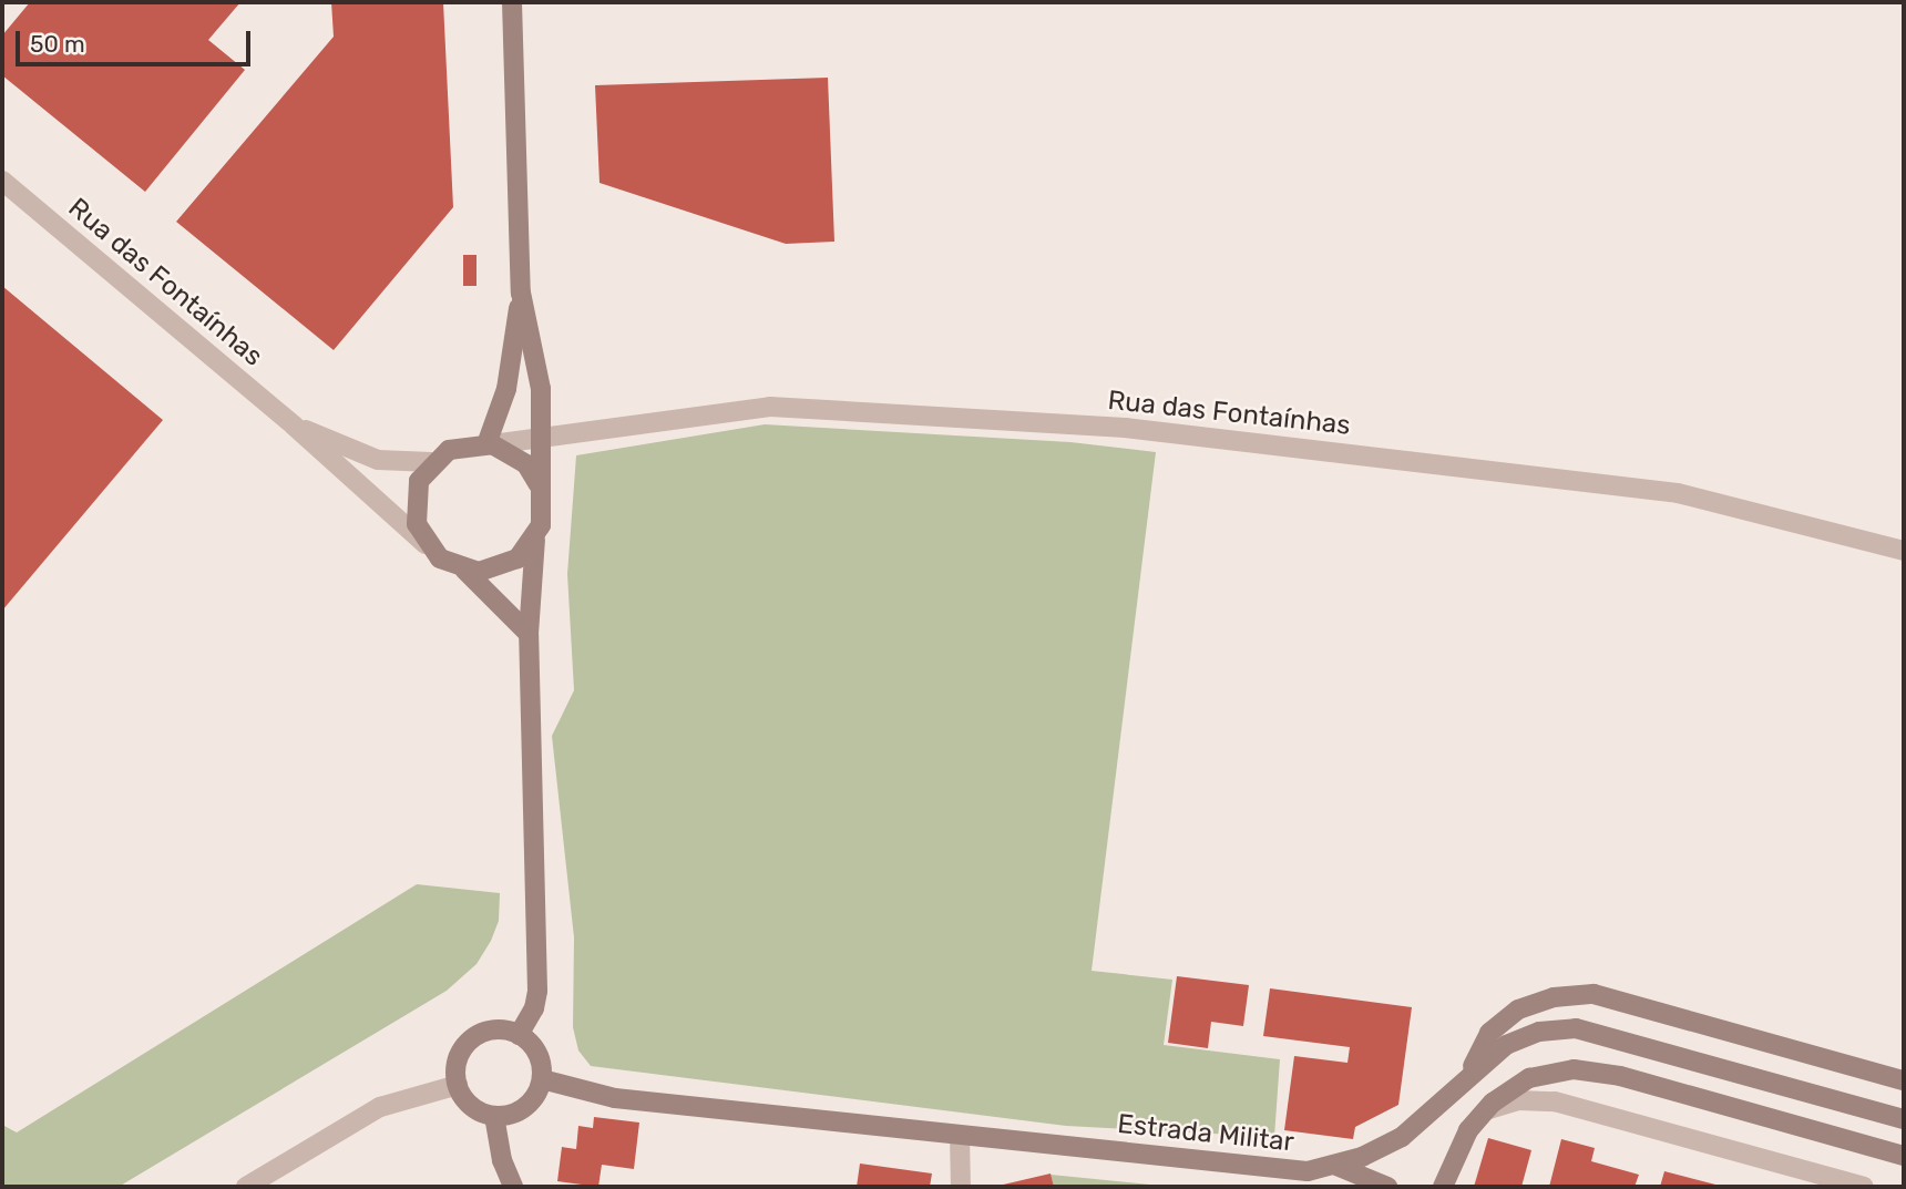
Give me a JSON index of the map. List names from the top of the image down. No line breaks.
{"streets":{"street":["Rua das Fontaínhas","Estrada Militar"]},"scale_bar":"50 m"}
